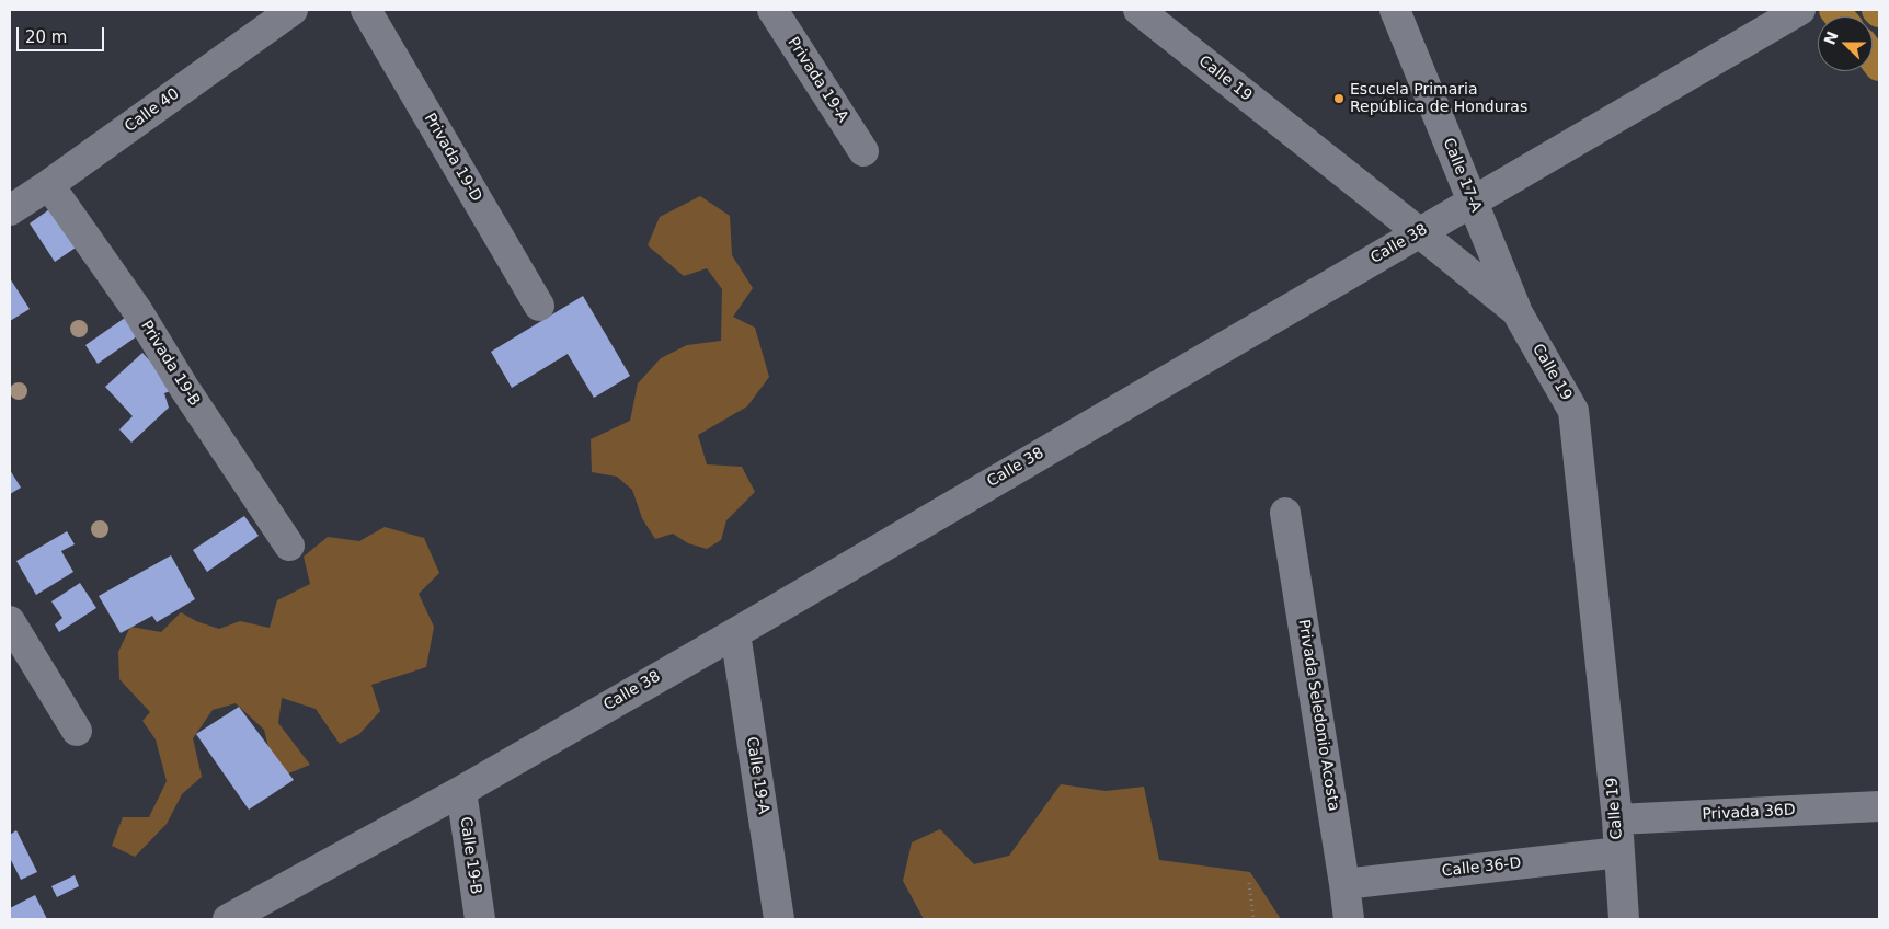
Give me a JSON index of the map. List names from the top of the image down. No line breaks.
{"streets":{"street":["Calle 19","Privada 19-A","Calle 40","Privada 19-D","Calle 17-A","Calle 38","Privada 19-B","Privada Seledonio Acosta","Calle 19-A","Privada 36D","Calle 19-B","Calle 36-D"]},"crossings":[["Calle 19","Calle 17-A"],["Calle 19","Calle 38"],["Calle 19","Privada 36D"],["Calle 19","Calle 36-D"],["Calle 40","Privada 19-B"],["Calle 17-A","Calle 38"],["Calle 38","Calle 19-A"],["Calle 38","Calle 19-B"],["Privada Seledonio Acosta","Calle 36-D"]],"places":["Escuela Primaria República de Honduras"],"scale_bar":"20 m","north":"left"}
